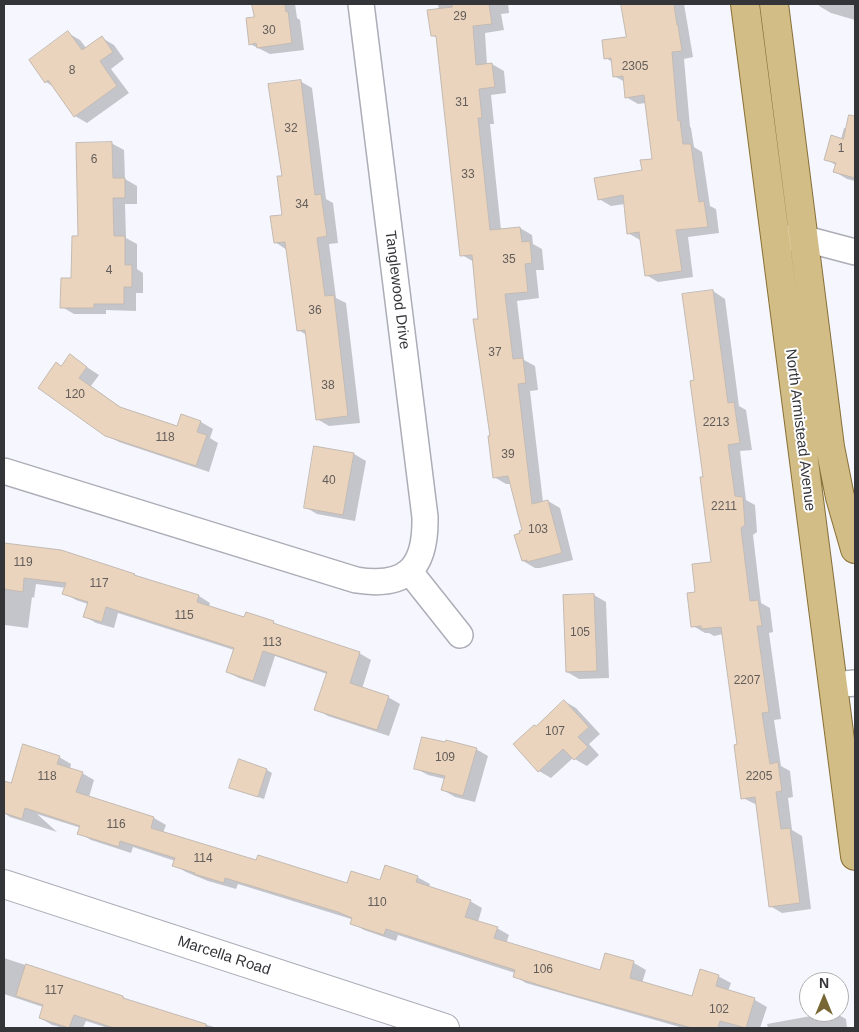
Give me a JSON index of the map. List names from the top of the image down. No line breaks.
{"streets":{"main road":["North Armistead Avenue"],"street":["Tanglewood Drive","Marcella Road"]},"house_numbers":["29","30","2305","8","31","32","1","6","33","34","35","4","36","37","38","120","2213","118","39","40","2211","103","119","117","115","105","113","2207","107","109","118","2205","116","114","110","106","117","102"],"north":"top"}
